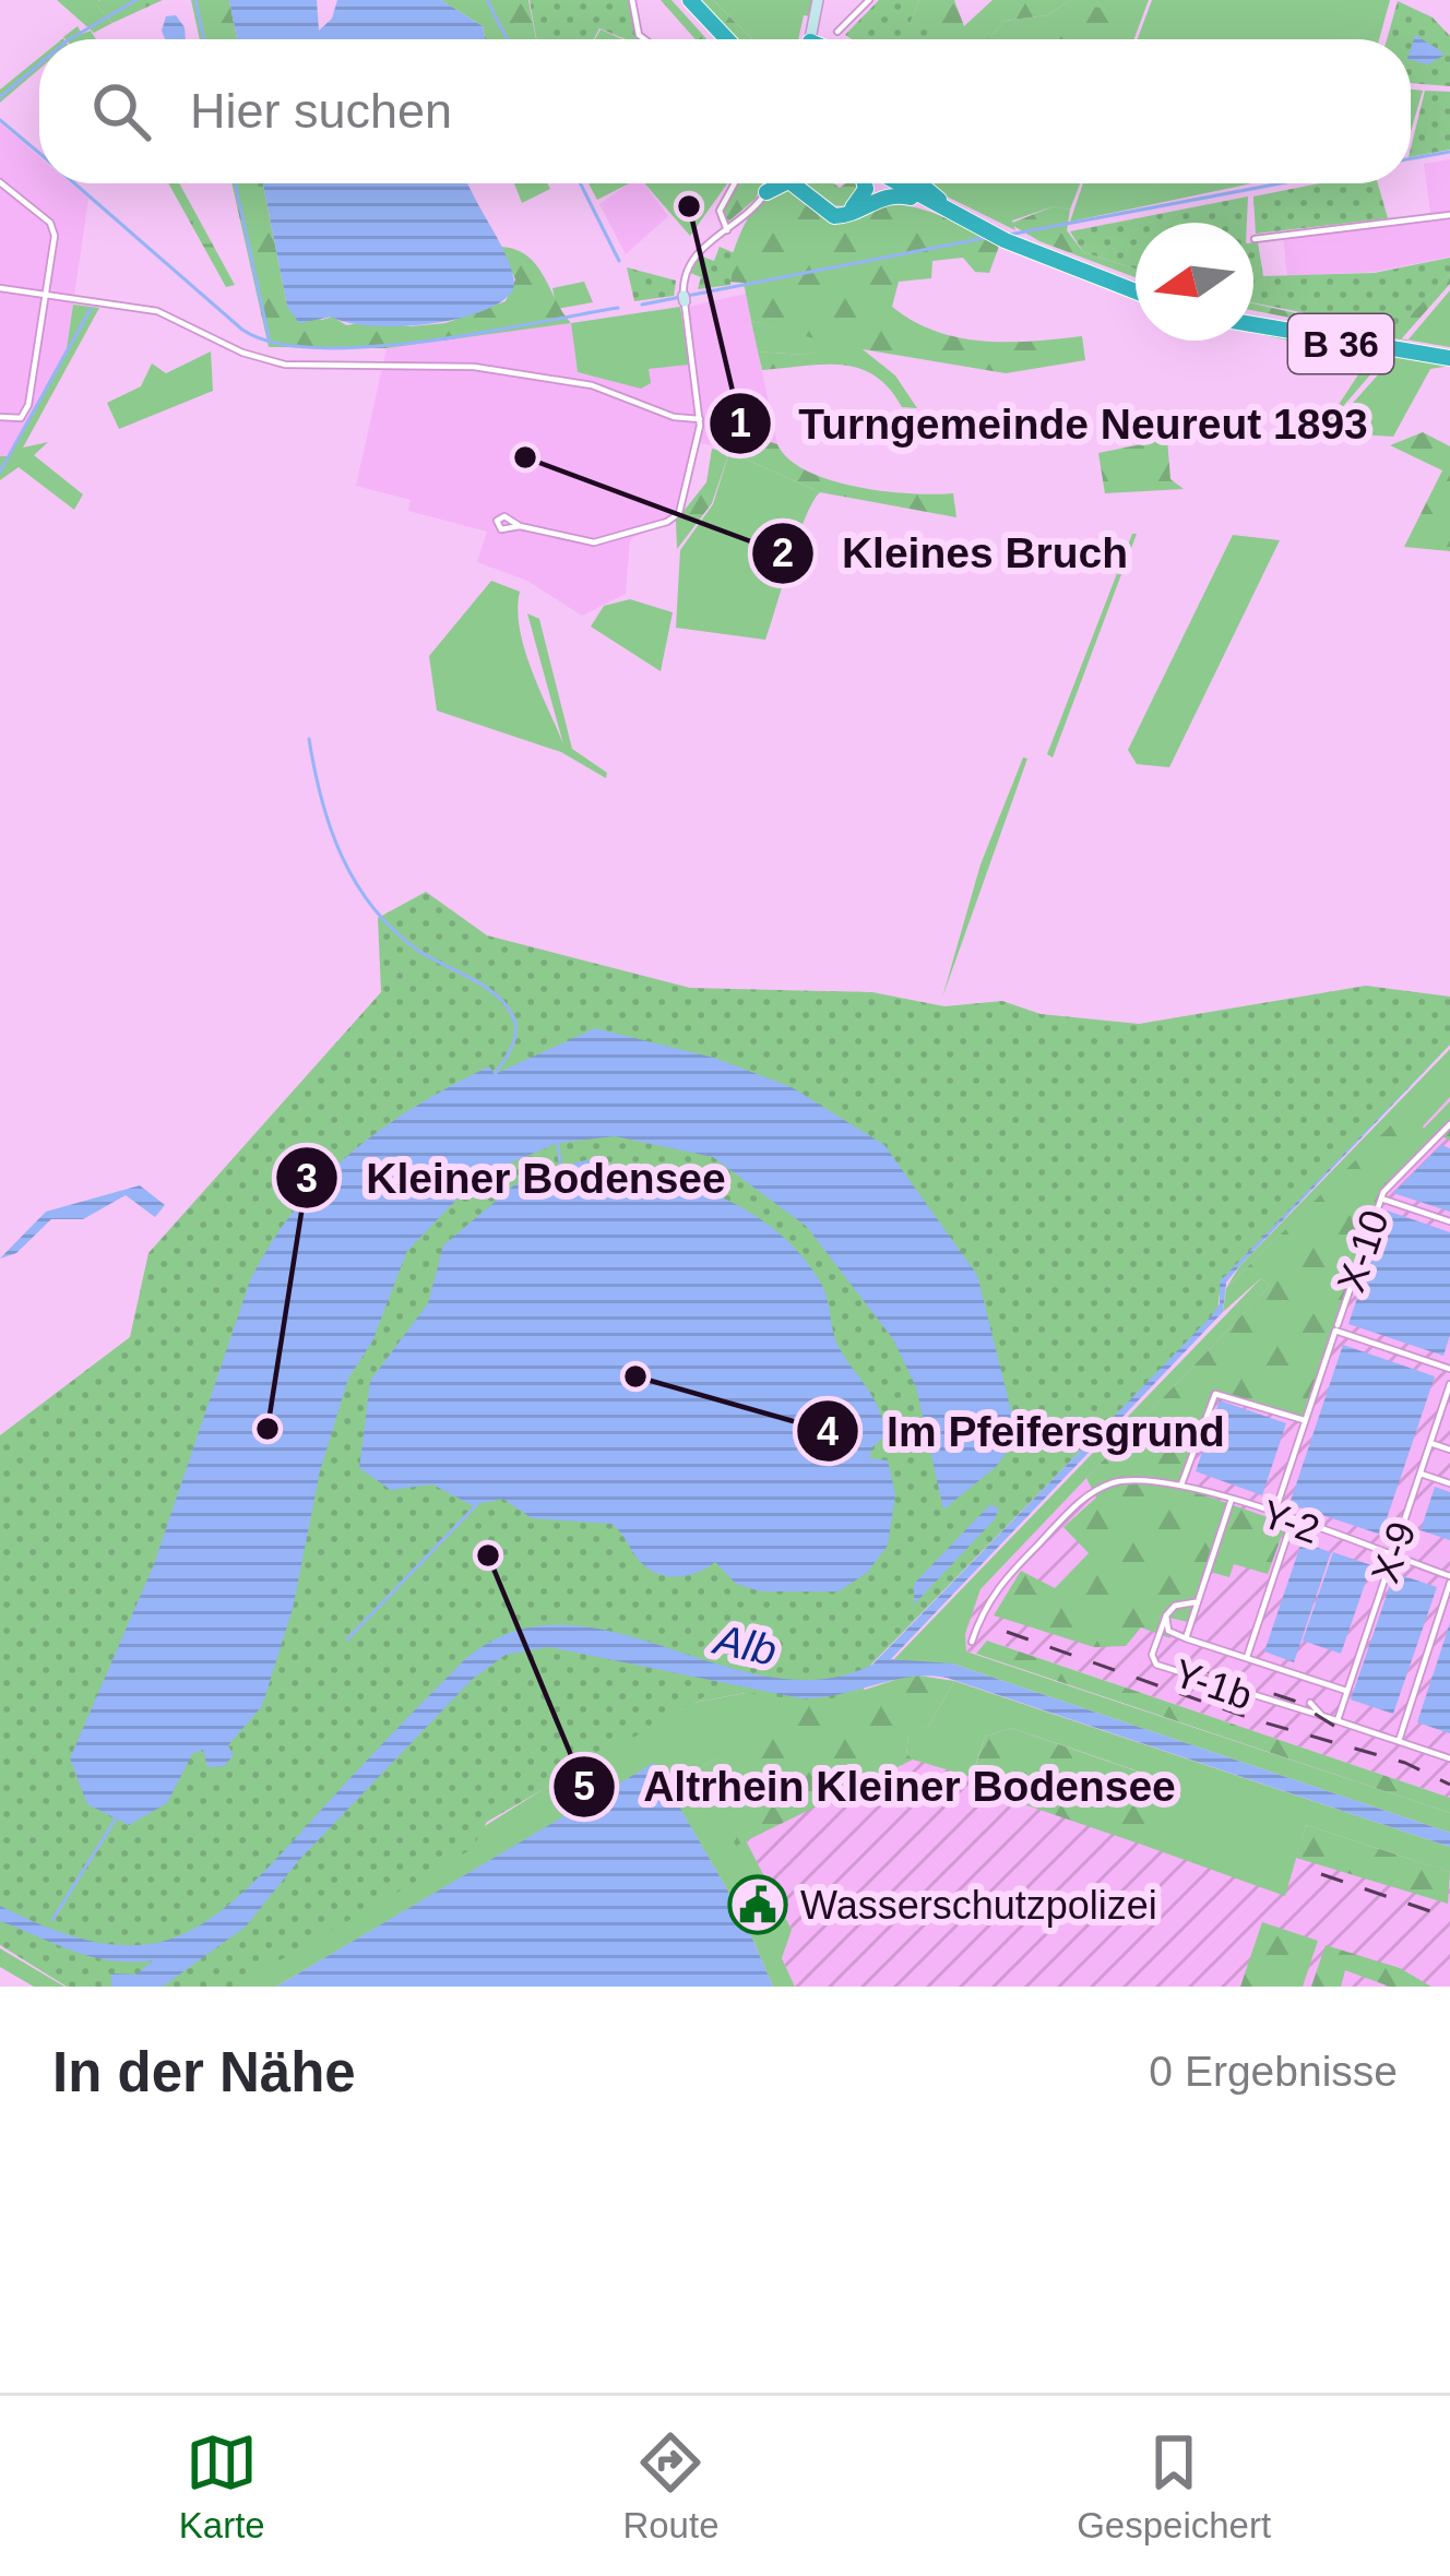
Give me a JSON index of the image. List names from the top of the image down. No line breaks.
{"streets":{"highway":["B 36"],"street":["X-10","Y-2","X-9","Y-1b"]},"crossings":[["X-10","Y-2"],["Y-2","X-9"],["X-9","Y-1b"]],"water":["Alb"],"places":{"other":["Turngemeinde Neureut 1893","Kleines Bruch","Im Pfeifersgrund","Kleiner Bodensee","Altrhein Kleiner Bodensee"],"public building":["Wasserschutzpolizei"]},"north":"left","page":{"search":"Hier suchen","heading":["In der Nähe","0 Ergebnisse"],"nav":["Karte","Route","Gespeichert"]}}
